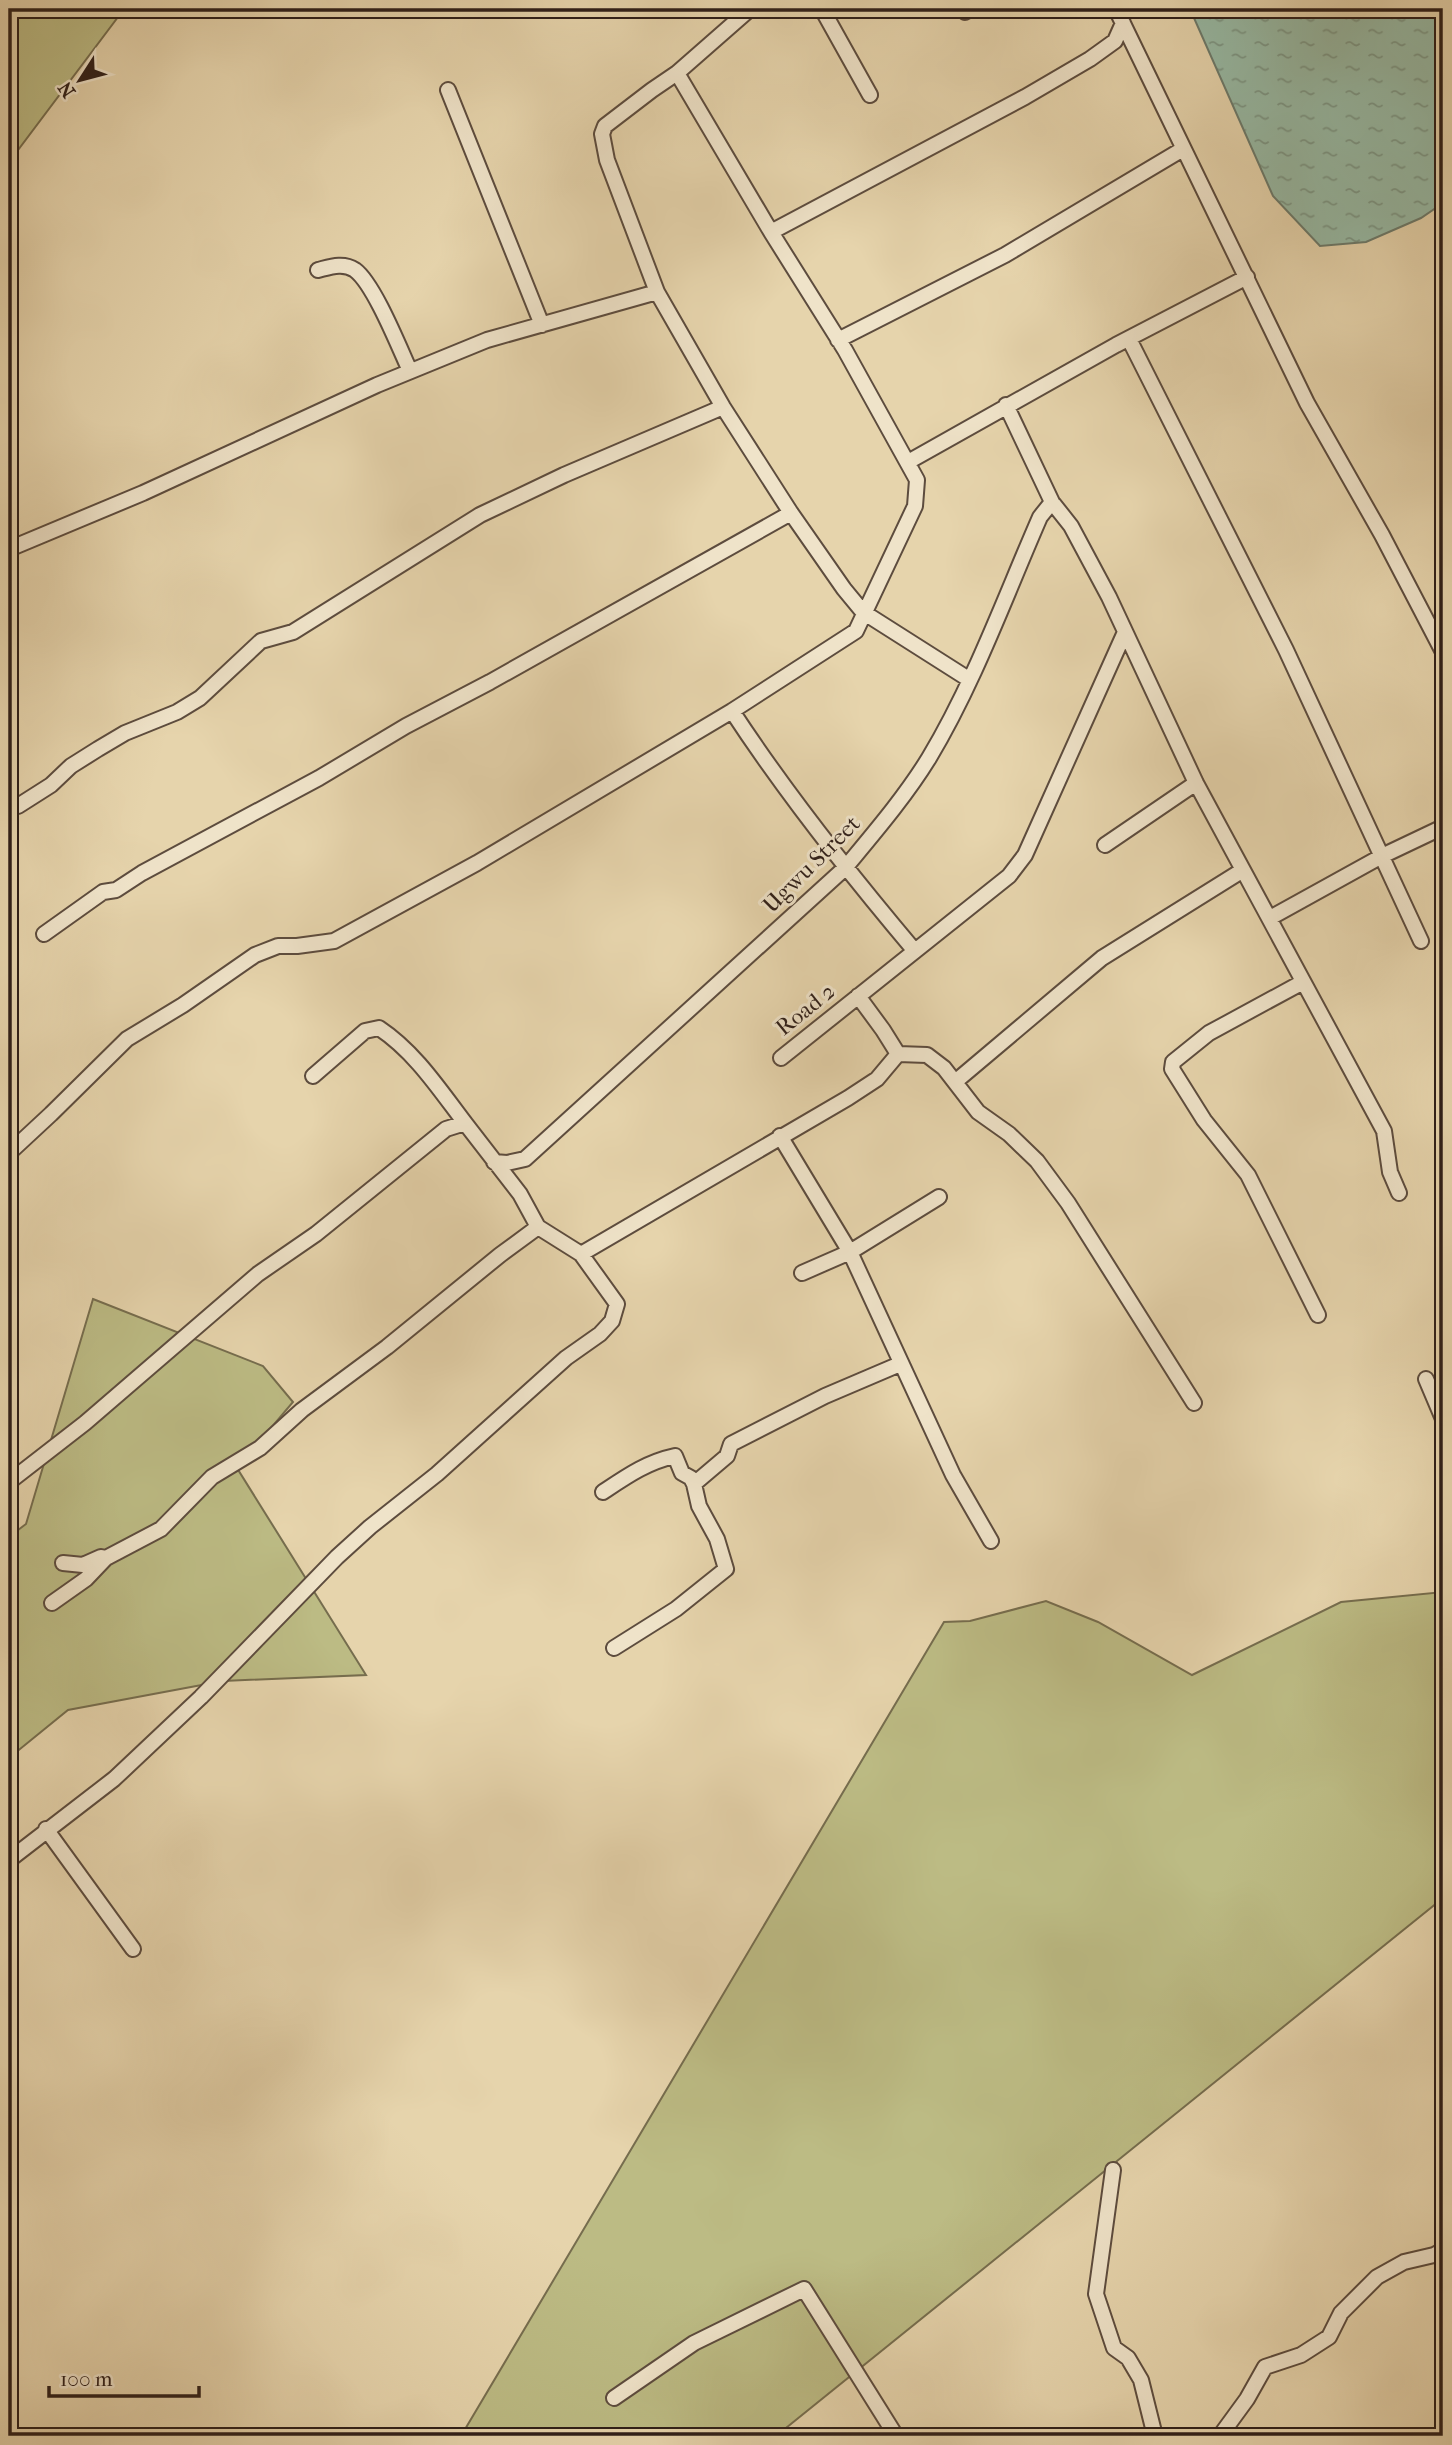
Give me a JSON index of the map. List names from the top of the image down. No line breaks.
{"streets":{"street":["Ugwu Street","Road 2"]},"scale_bar":"100 m","north":"bottom left"}
